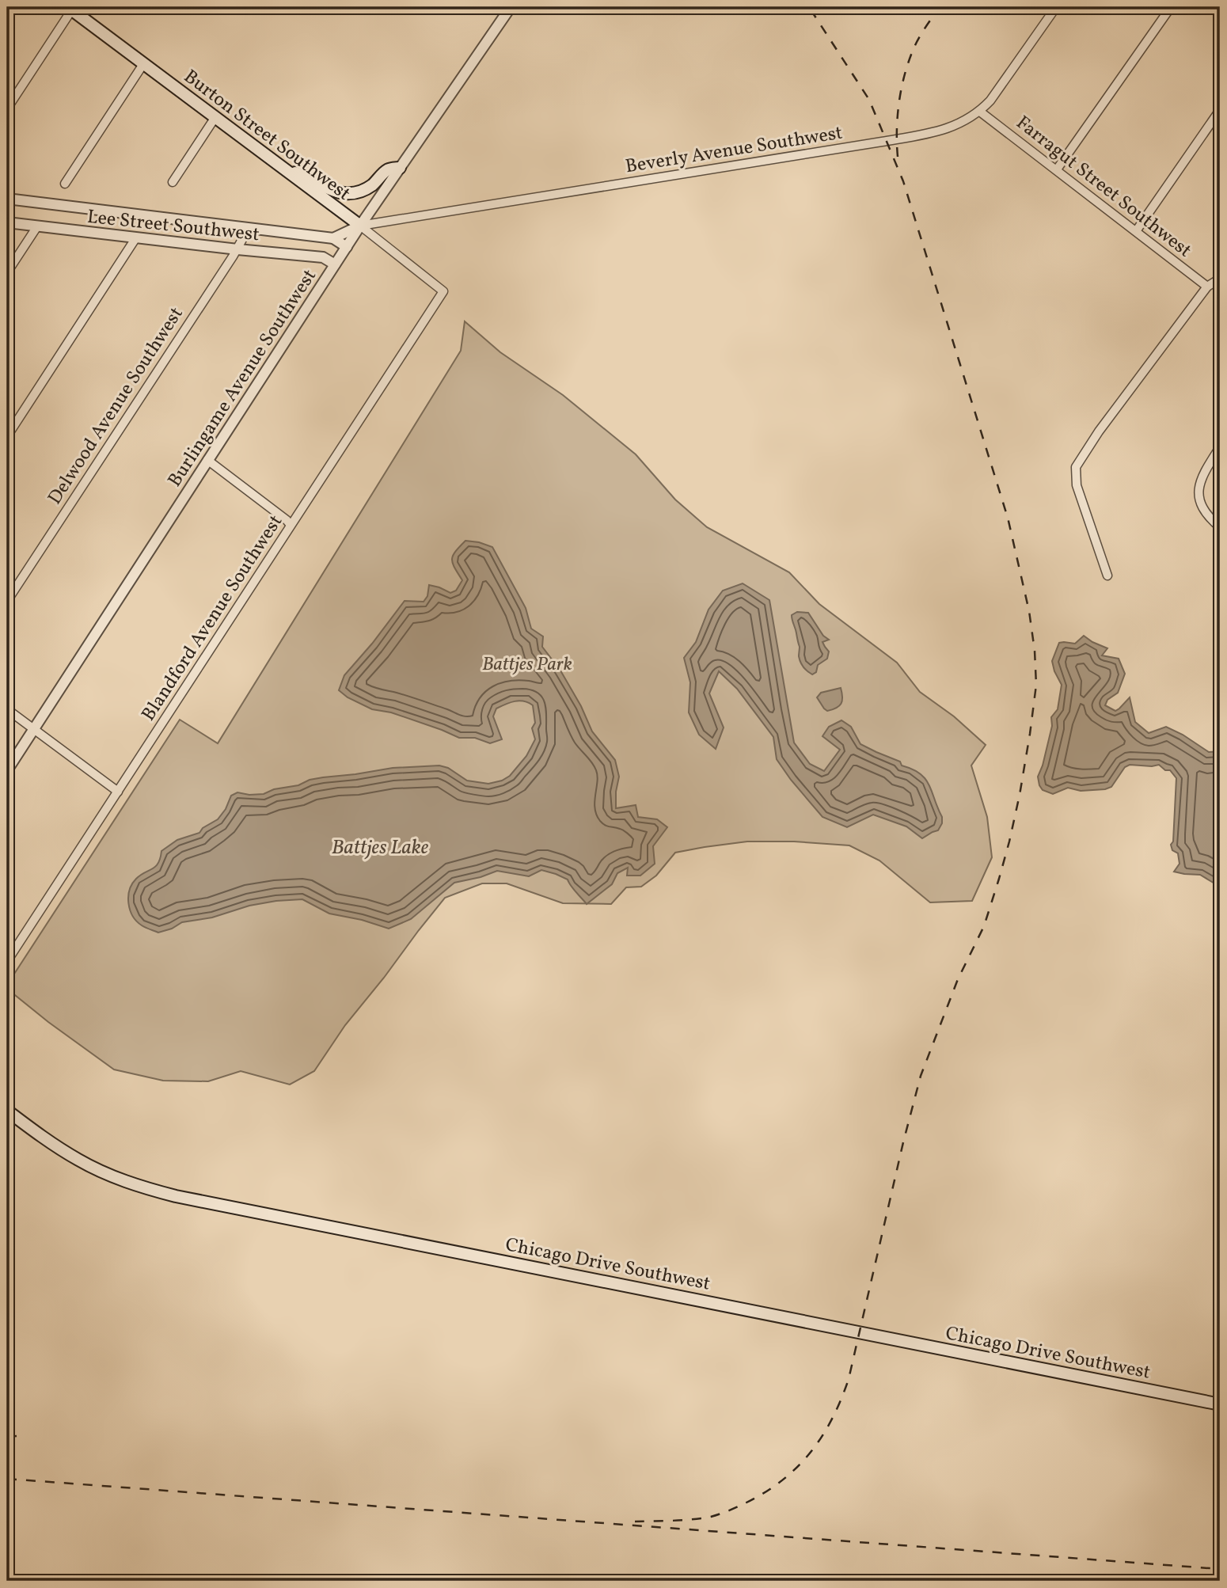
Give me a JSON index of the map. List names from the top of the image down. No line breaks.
{"streets":{"main road":["Burton Street Southwest","Chicago Drive Southwest"],"street":["Beverly Avenue Southwest","Farragut Street Southwest","Lee Street Southwest","Burlingame Avenue Southwest","Delwood Avenue Southwest","Blandford Avenue Southwest"]},"crossings":[["Burton Street Southwest","Beverly Avenue Southwest"],["Burton Street Southwest","Burlingame Avenue Southwest"],["Burton Street Southwest","Blandford Avenue Southwest"],["Beverly Avenue Southwest","Farragut Street Southwest"],["Beverly Avenue Southwest","Burlingame Avenue Southwest"],["Lee Street Southwest","Burlingame Avenue Southwest"],["Lee Street Southwest","Delwood Avenue Southwest"]],"water":["Battjes Lake"],"parks":["Battjes Park"]}
